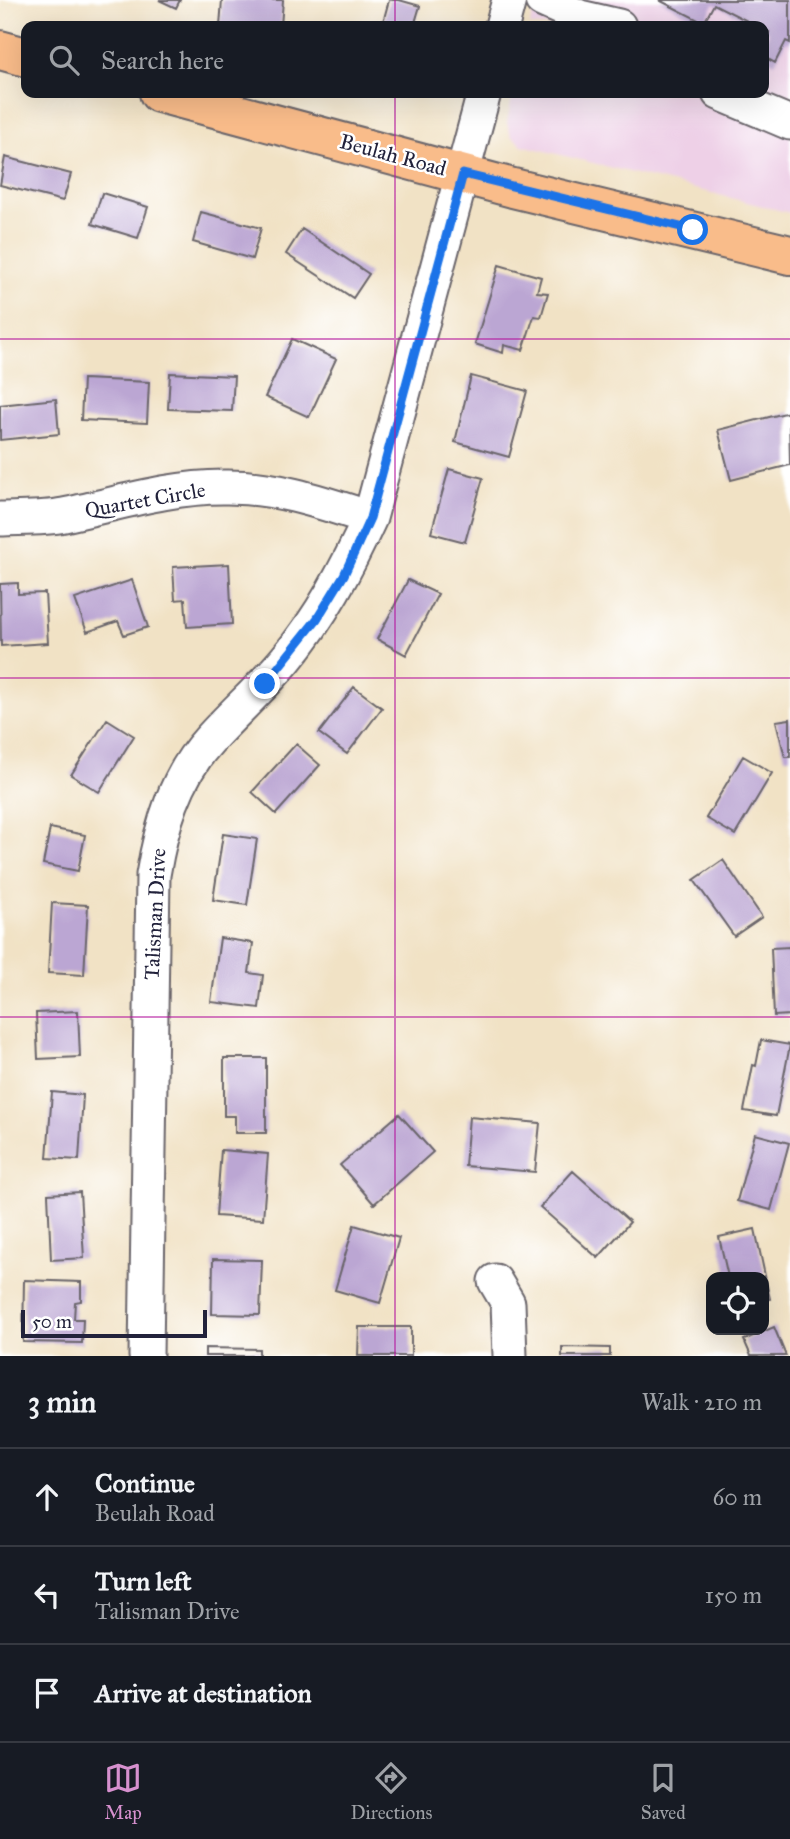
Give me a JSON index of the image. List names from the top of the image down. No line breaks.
{"streets":{"main road":["Beulah Road"],"street":["Quartet Circle","Talisman Drive"]},"crossings":[["Beulah Road","Talisman Drive"],["Quartet Circle","Talisman Drive"]],"scale_bar":"50 m","page":{"search":"Search here","scale":"50 m","heading":["3 min","Walk · 210 m"],"list":[["Continue","Beulah Road","60 m"],["Turn left","Talisman Drive","150 m"],"Arrive at destination"],"nav":["Map","Directions","Saved"]}}
